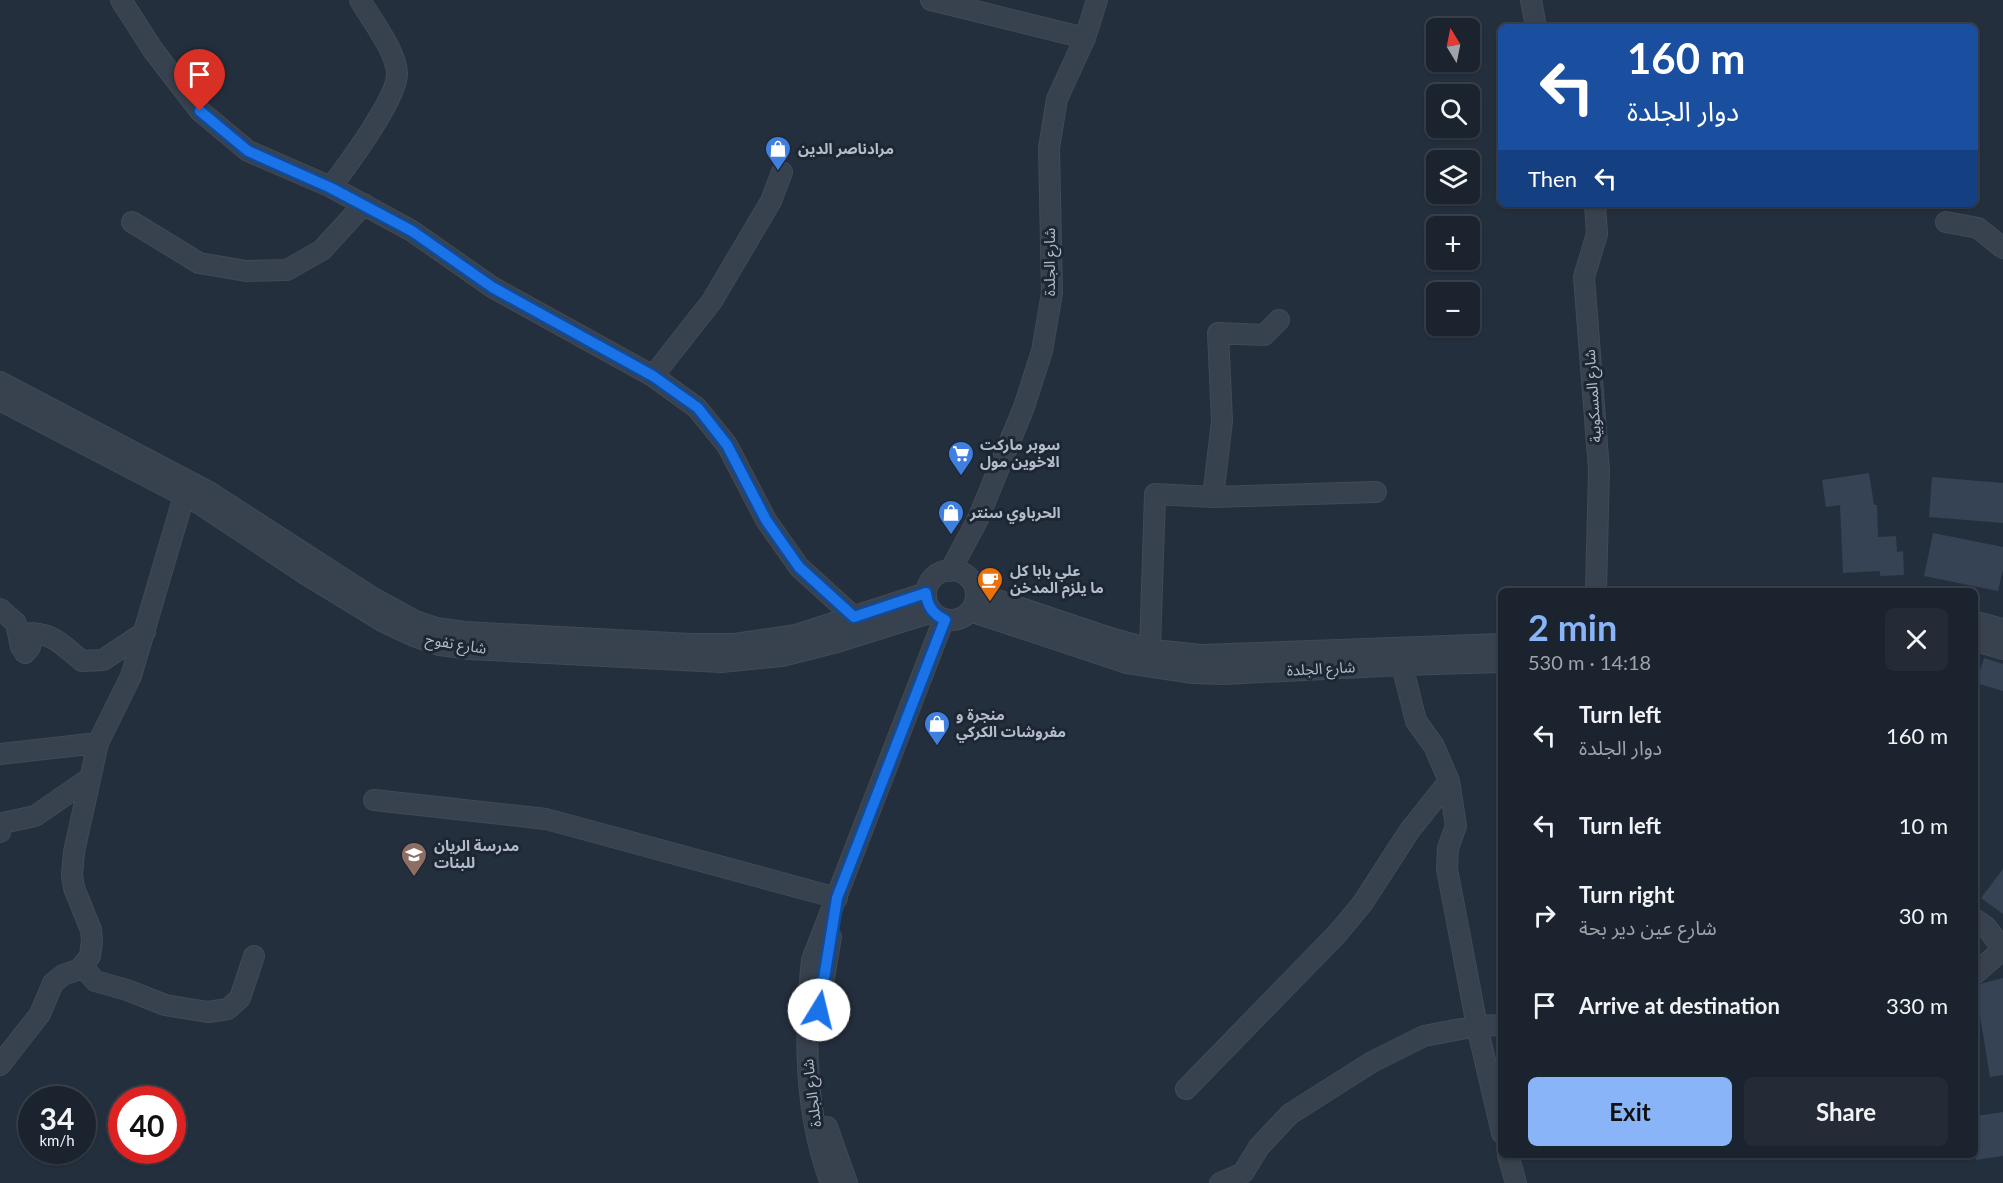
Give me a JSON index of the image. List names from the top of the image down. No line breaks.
{"streets":{"street":["شارع الجلدة","شارع المسكوبية","شارع تفوح"]},"crossings":[["شارع الجلدة","شارع تفوح"]],"places":{"shop":["مرادناصر الدين","الحرباوي سنتر","منجرة و مفروشات الكركي"],"supermarket":["سوبر ماركت الاخوين مول"],"cafe":["علي بابا كل ما يلزم المدخن"],"school or university":["مدرسة الريان للبنات"]},"north":"top","page":{"map_buttons":["+","−"],"turn":["160 m","دوار الجلدة"],"then":"Then","heading":["2 min","530 m · 14:18"],"list":[{"name":"Turn left","note":"دوار الجلدة","value":"160 m"},{"name":"Turn left","value":"10 m"},{"name":"Turn right","note":"شارع عين دير بحة","value":"30 m"},{"name":"Arrive at destination","value":"330 m"}],"buttons":["Exit","Share"],"speed":"34 km/h","limit":"40"}}
